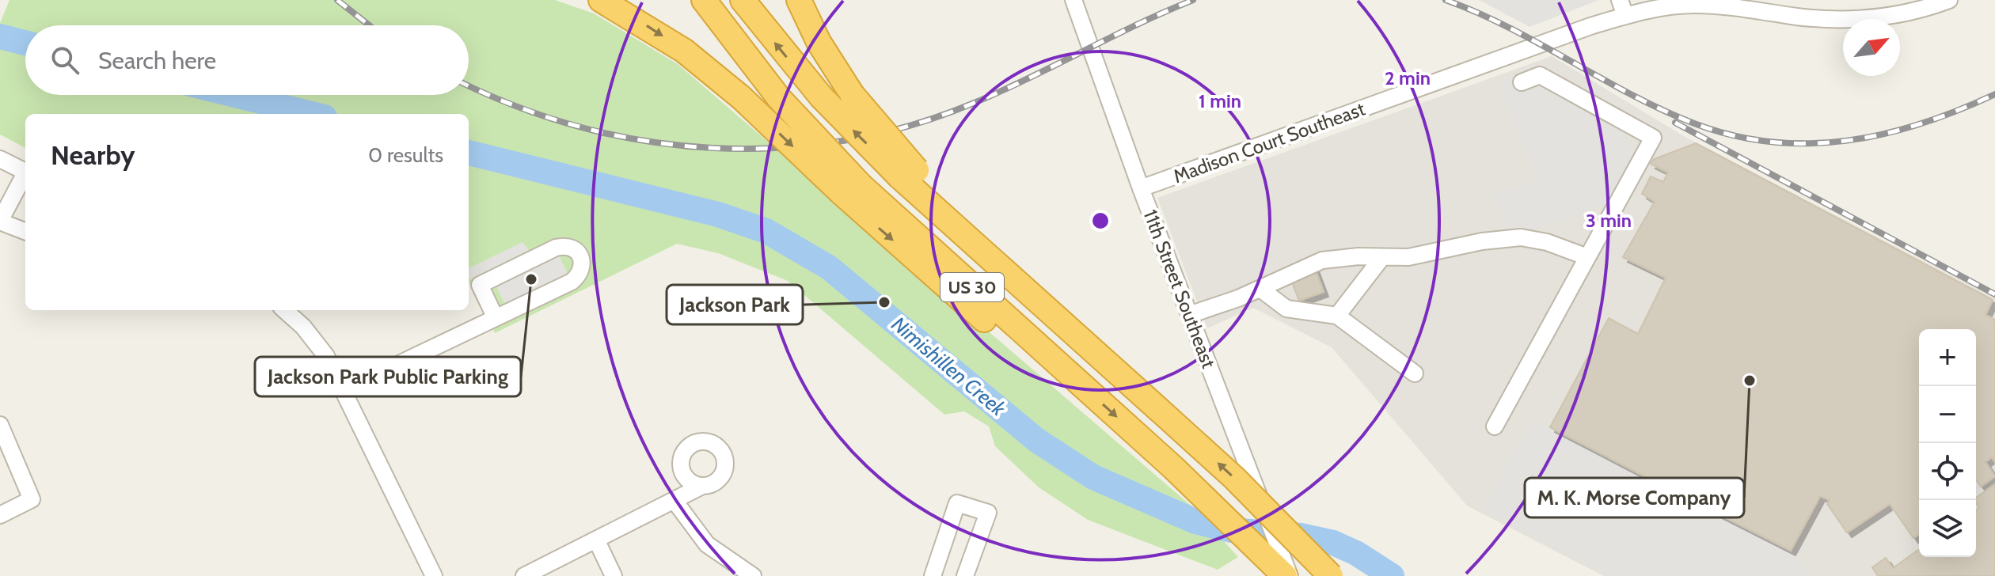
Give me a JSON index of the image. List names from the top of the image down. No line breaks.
{"streets":{"highway":["US 30"],"street":["Madison Court Southeast","11th Street Southeast"]},"crossings":[["Madison Court Southeast","11th Street Southeast"]],"water":["Nimishillen Creek"],"places":["Jackson Park Public Parking","Jackson Park","M. K. Morse Company"],"north":"top right","page":{"search":"Search here","heading":["Nearby","0 results"],"map_buttons":["+","−"]},"rings":["2 min","1 min","3 min"]}
